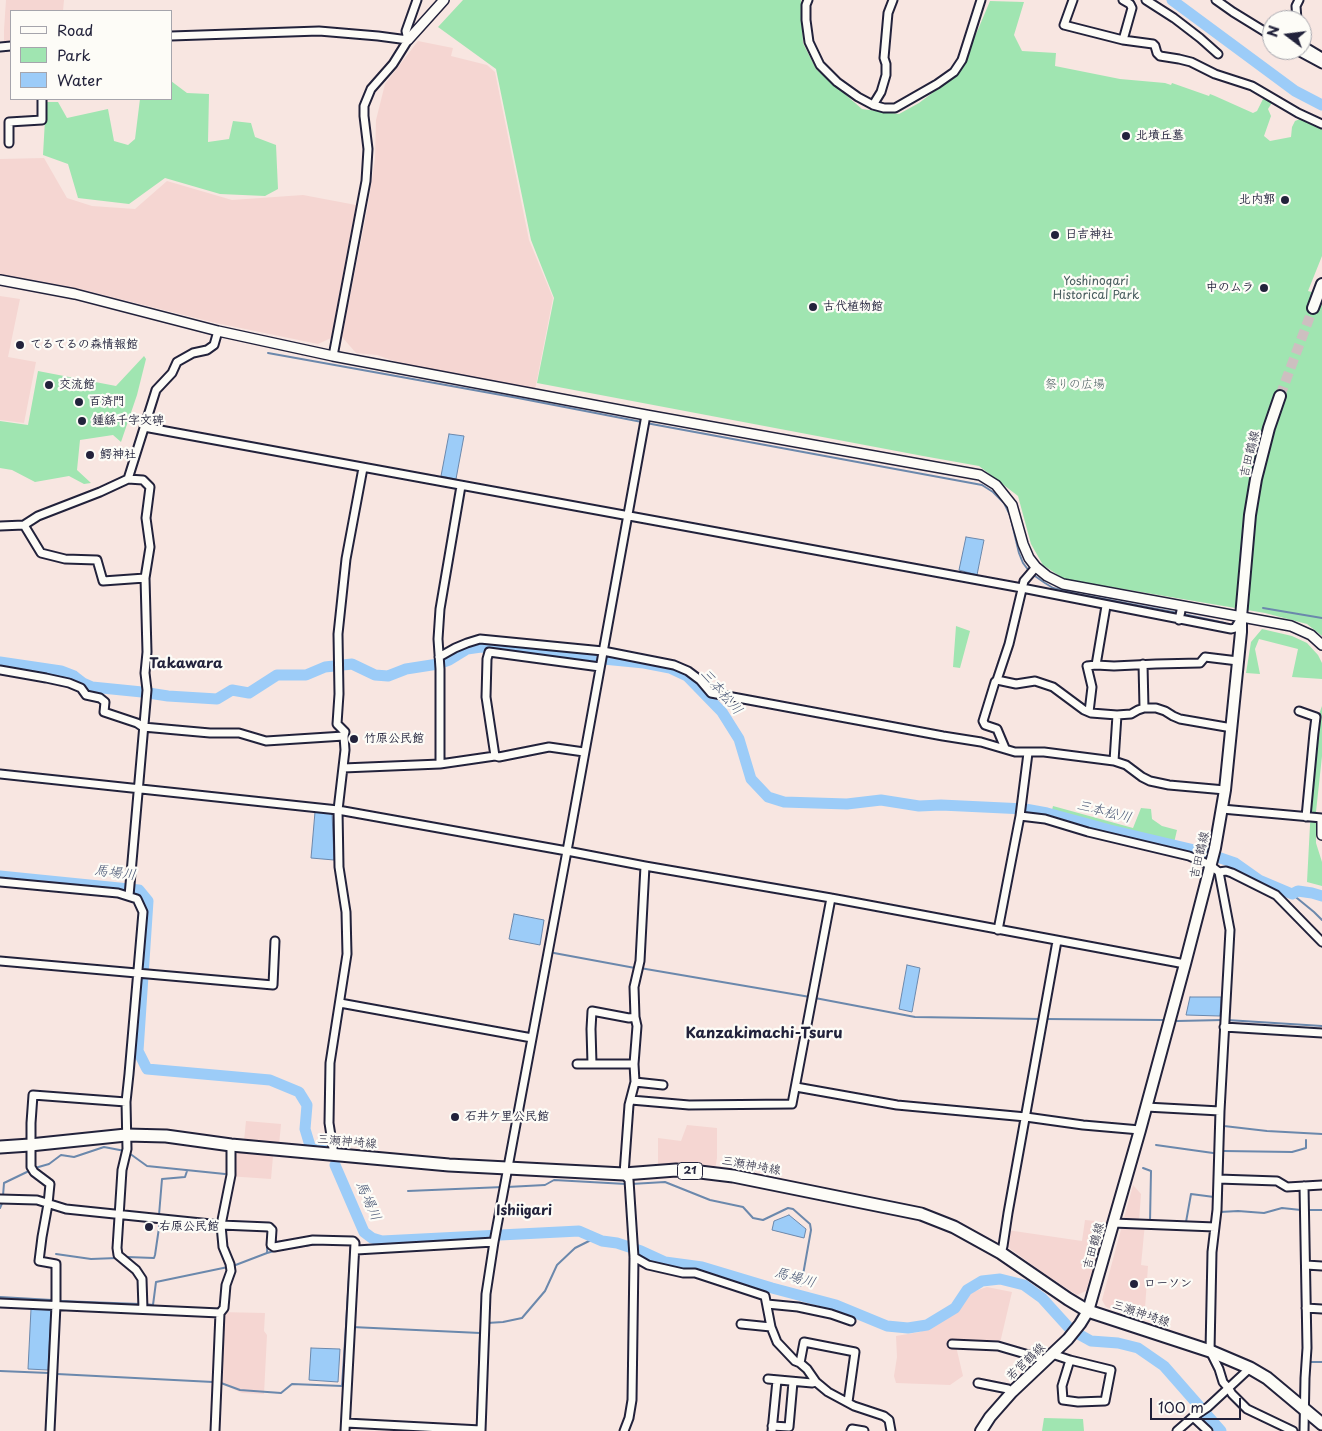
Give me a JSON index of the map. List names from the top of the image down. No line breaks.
{"streets":{"main road":["吉田鶴線","三瀬神埼線","21","若宮鶴線"]},"crossings":[["吉田鶴線","三瀬神埼線"],["吉田鶴線","若宮鶴線"],["三瀬神埼線","若宮鶴線"]],"districts":["Takawara","Kanzakimachi-Tsuru","Ishiigari"],"water":["三本松川","馬場川"],"parks":["Yoshinogari Historical Park","祭りの広場"],"places":["北墳丘墓","北内郭","日吉神社","中のムラ","古代植物館","てるてるの森情報館","交流館","百済門","鍾繇千字文碑","鰐神社","竹原公民館","石井ケ里公民館","右原公民館","ローソン"],"legend":["Road","Park","Water"],"scale_bar":"100 m","north":"left"}
